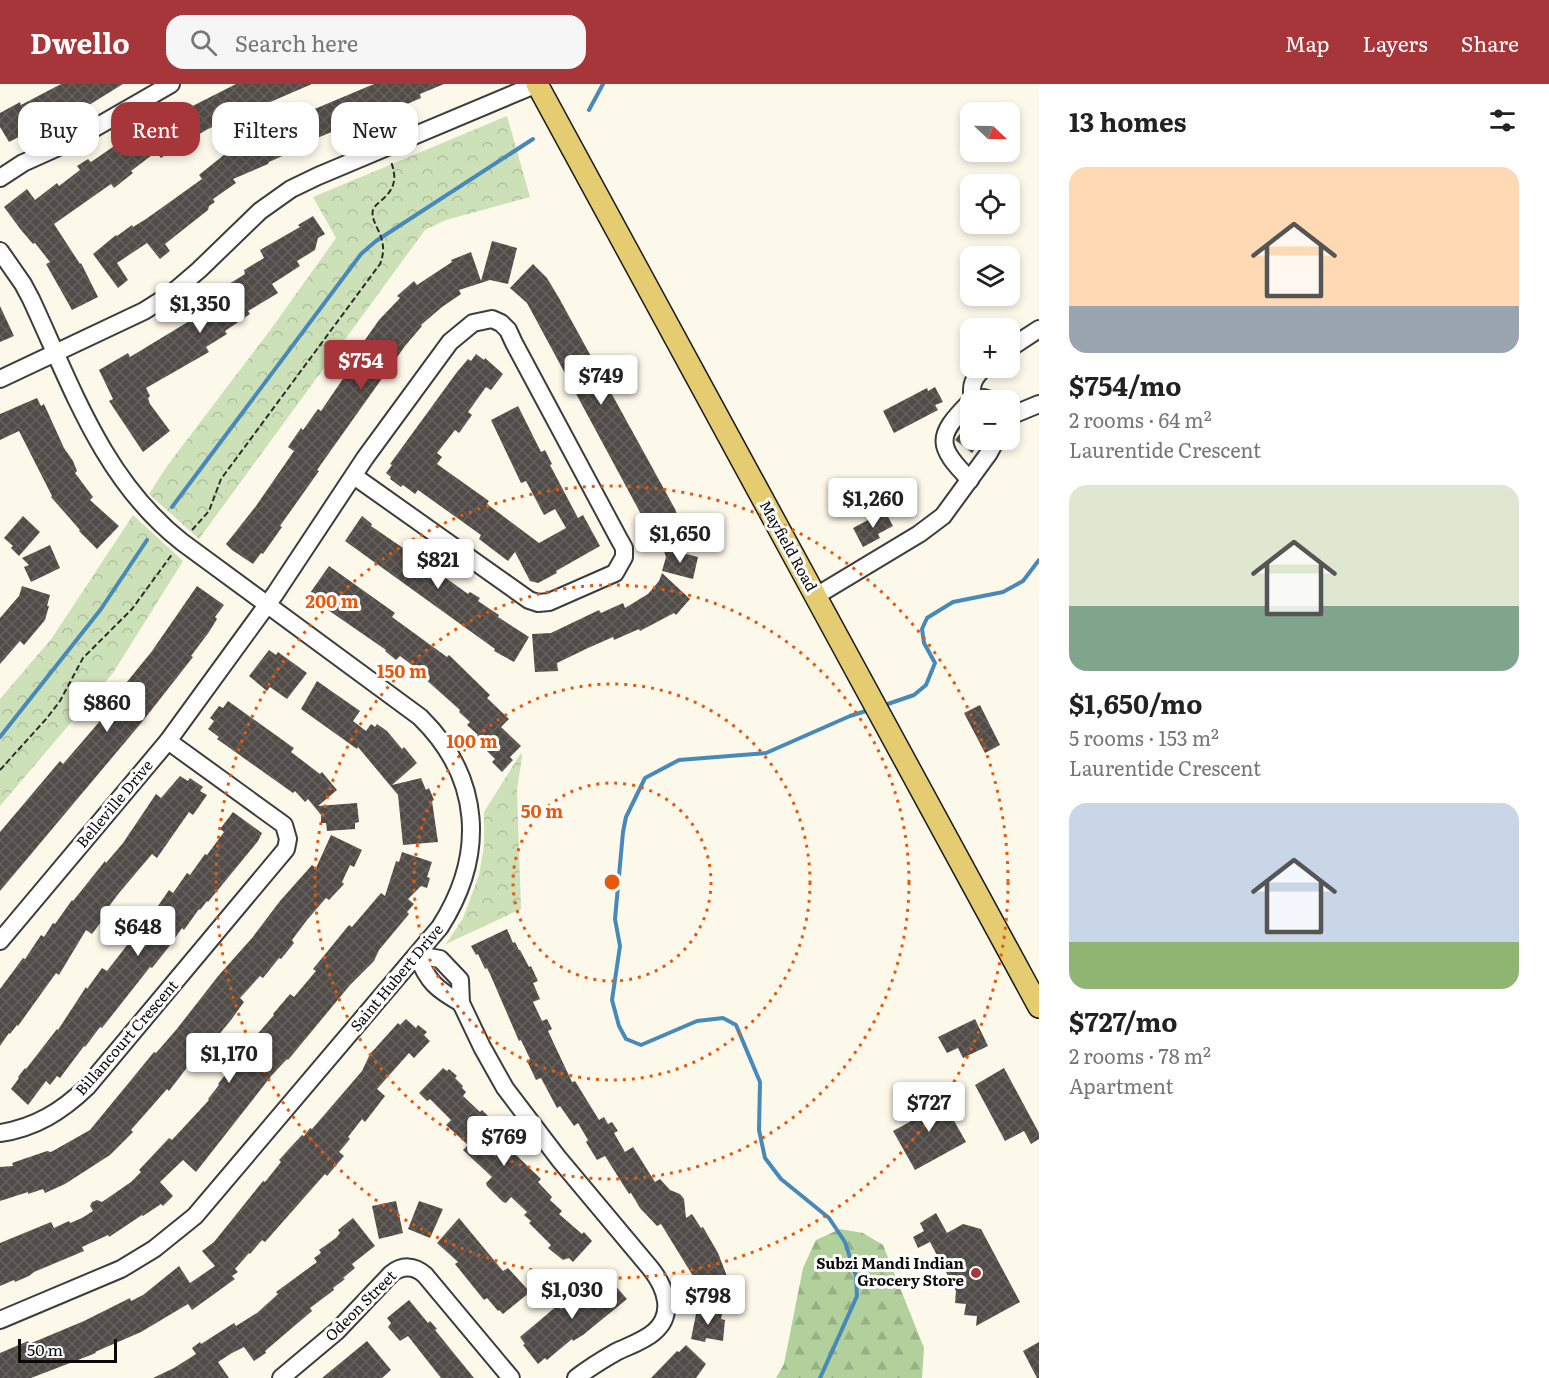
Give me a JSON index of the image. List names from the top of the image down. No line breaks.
{"streets":{"main road":["Mayfield Road"],"street":["Belleville Drive","Saint Hubert Drive","Billancourt Crescent","Odeon Street"]},"crossings":[["Belleville Drive","Saint Hubert Drive"],["Belleville Drive","Billancourt Crescent"]],"places":["Subzi Mandi Indian Grocery Store"],"scale_bar":"50 m","north":"right","page":{"header":"Dwello","search":"Search here","nav":["Map","Layers","Share"],"heading":"13 homes","map_buttons":["+","−"],"chip":["Buy","Rent","Filters","New"],"list":[{"name":"$754/mo","note":"2 rooms · 64 m² · Laurentide Crescent"},{"name":"$1,650/mo","note":"5 rooms · 153 m² · Laurentide Crescent"},{"name":"$727/mo","note":"2 rooms · 78 m² · Apartment"}],"price":["$1,350","$754","$749","$1,260","$1,650","$821","$860","$648","$1,170","$727","$769","$1,030","$798"],"scale":"50 m"},"rings":["200 m","150 m","100 m","50 m"]}
